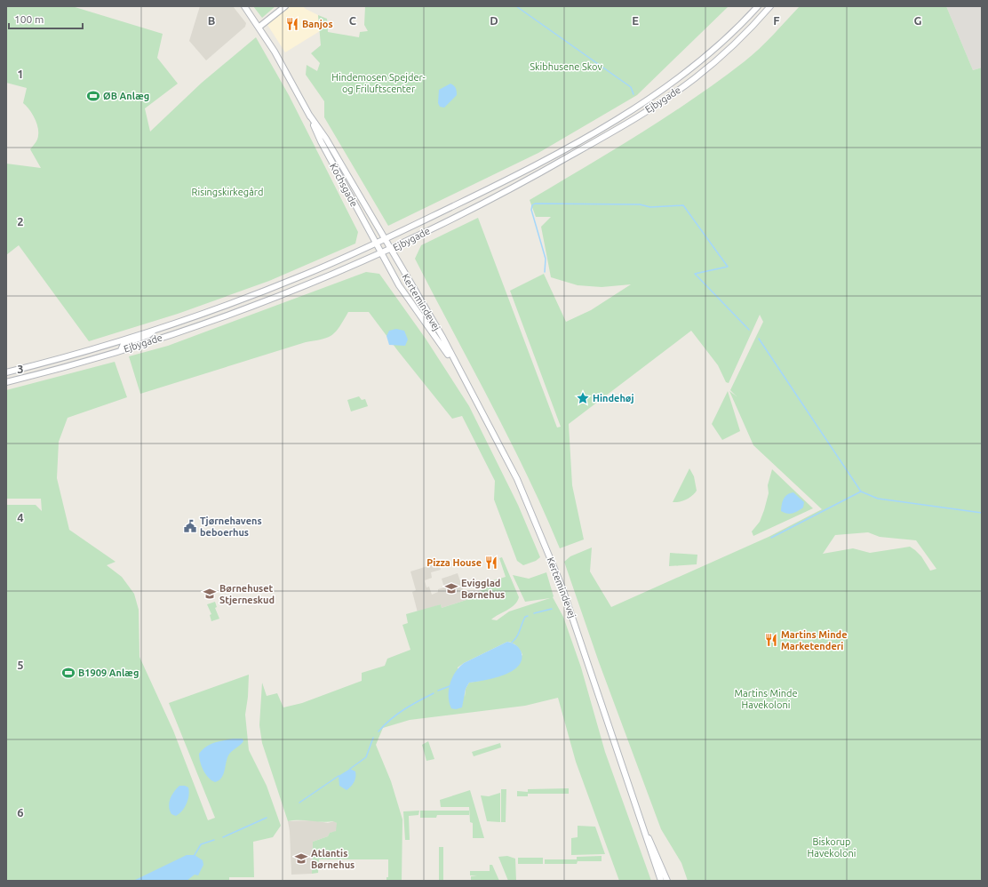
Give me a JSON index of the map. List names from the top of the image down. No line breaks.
{"streets":{"main road":["Ejbygade","Kochsgade","Kertemindevej"]},"crossings":[["Ejbygade","Kochsgade"],["Ejbygade","Kertemindevej"],["Kochsgade","Kertemindevej"]],"parks":["Skibhusene Skov","Hindemosen Spejder- og Friluftscenter","Risingskirkegård","Martins Minde Havekoloni","Biskorup Havekoloni"],"places":{"restaurant":["Banjos","Pizza House","Martins Minde Marketenderi"],"sports":["ØB Anlæg","B1909 Anlæg"],"place":["Hindehøj"],"public building":["Tjørnehavens beboerhus"],"school or university":["Evigglad Børnehus","Børnehuset Stjerneskud","Atlantis Børnehus"]},"scale_bar":"100 m","grid":{"columns":["B","C","D","E","F","G"],"rows":["1","2","3","4","5","6"]}}
